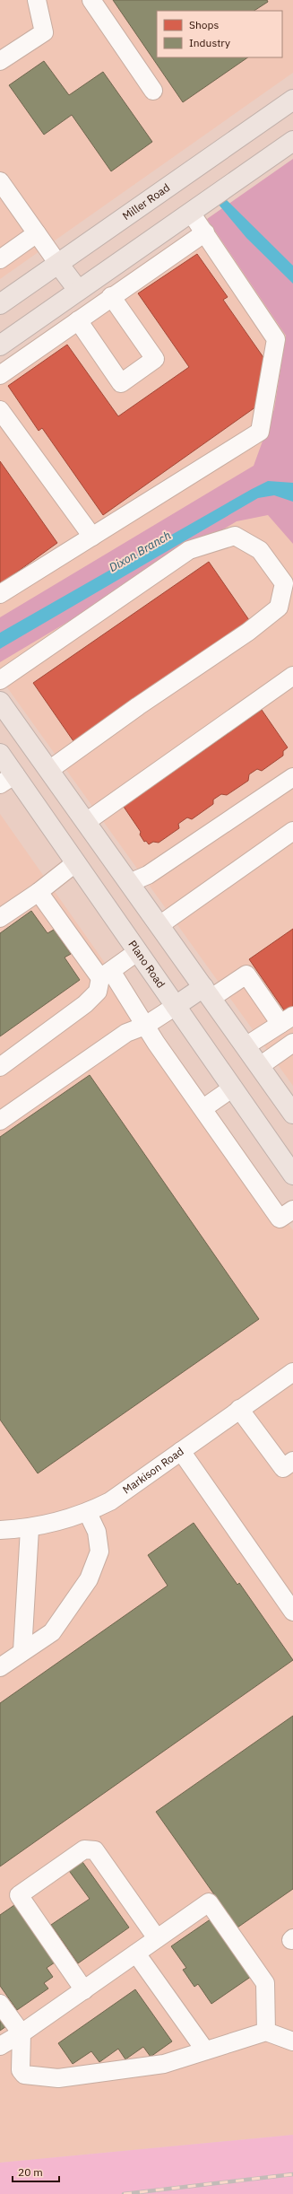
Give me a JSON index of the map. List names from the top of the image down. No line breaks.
{"streets":{"main road":["Miller Road","Plano Road"],"street":["Markison Road"]},"water":["Dixon Branch"],"legend":["Shops","Industry"],"scale_bar":"20 m"}
